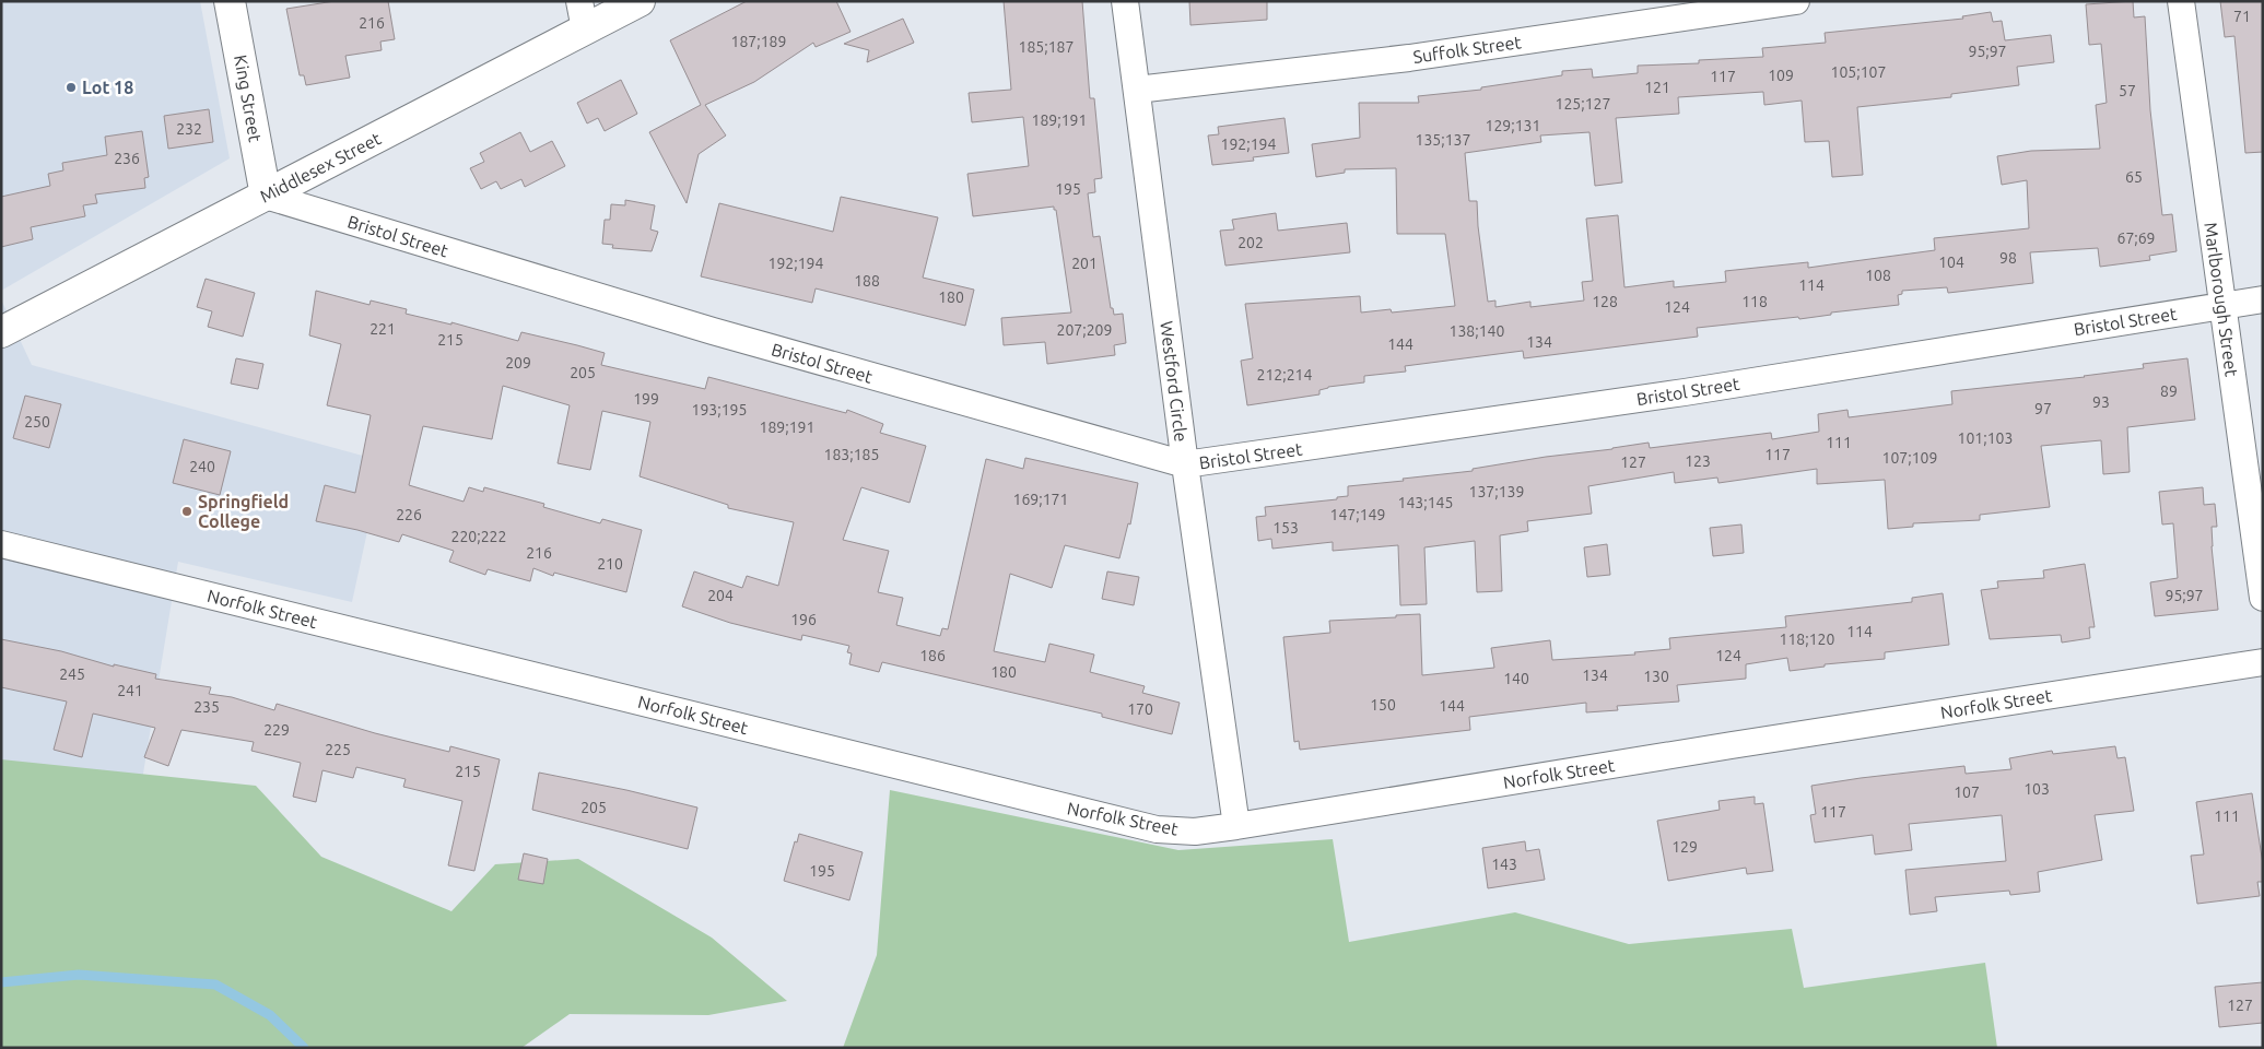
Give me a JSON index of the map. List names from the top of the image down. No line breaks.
{"streets":{"street":["Suffolk Street","King Street","Middlesex Street","Bristol Street","Marlborough Street","Westford Circle","Norfolk Street"]},"crossings":[["Suffolk Street","Westford Circle"],["King Street","Middlesex Street"],["King Street","Bristol Street"],["Middlesex Street","Bristol Street"],["Bristol Street","Marlborough Street"],["Bristol Street","Westford Circle"],["Westford Circle","Norfolk Street"]],"places":["Lot 18","Springfield College"],"house_numbers":["71","216","187;189","185;187","95;97","105;107","109","117","121","57","125;127","189;191","129;131","232","135;137","192;194","236","65","195","67;69","202","98","104","192;194","201","108","188","114","180","128","118","124","221","207;209","138;140","215","134","144","209","205","212;214","89","199","93","97","193;195","250","189;191","101;103","111","183;185","117","107;109","123","127","240","137;139","169;171","143;145","226","147;149","153","220;222","216","210","204","95;97","196","114","118;120","186","124","180","245","134","130","140","241","150","144","235","170","229","225","215","103","107","205","117","111","129","143","195","127"]}
